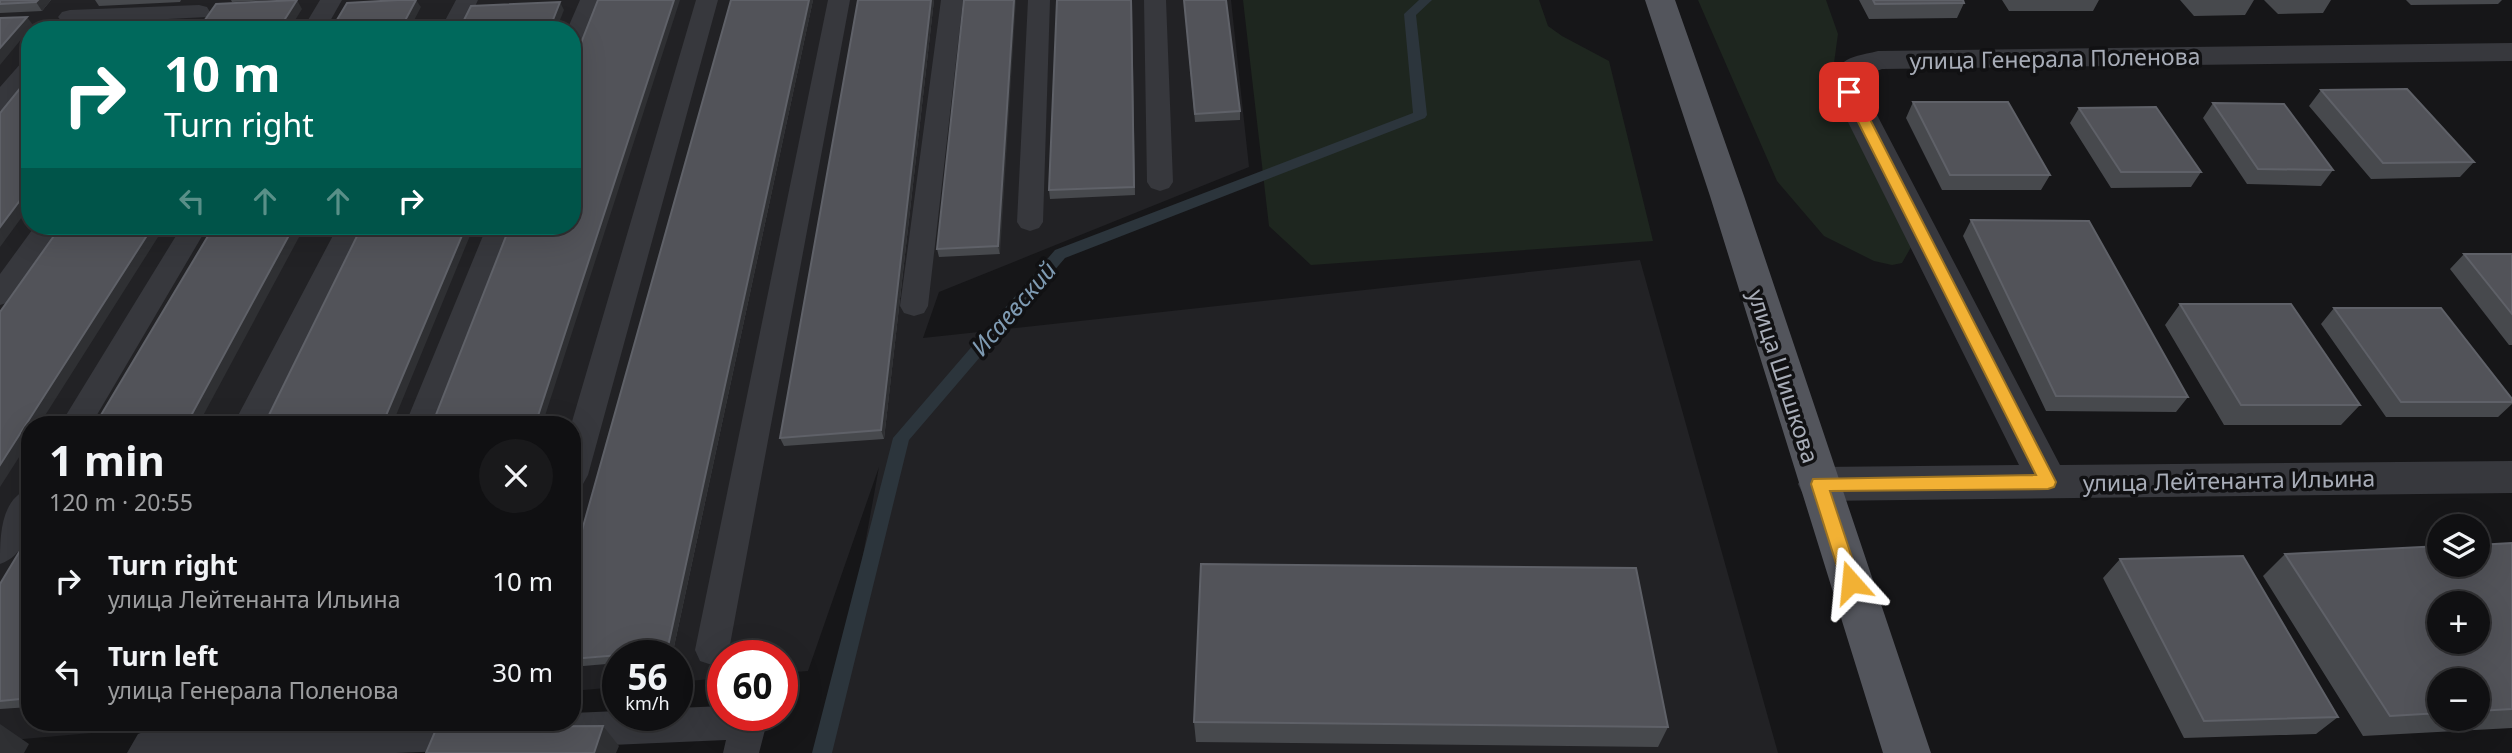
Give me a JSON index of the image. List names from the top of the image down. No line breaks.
{"streets":{"main road":["улица Шишкова"],"street":["улица Генерала Поленова","улица Лейтенанта Ильина"]},"crossings":[["улица Генерала Поленова","улица Лейтенанта Ильина"],["улица Шишкова","улица Лейтенанта Ильина"]],"water":["Исаевский"],"page":{"turn":["10 m","Turn right"],"heading":["1 min","120 m · 20:55"],"map_buttons":["+","−"],"list":[{"name":"Turn right","note":"улица Лейтенанта Ильина","value":"10 m"},{"name":"Turn left","note":"улица Генерала Поленова","value":"30 m"}],"speed":"56 km/h","limit":"60"}}
